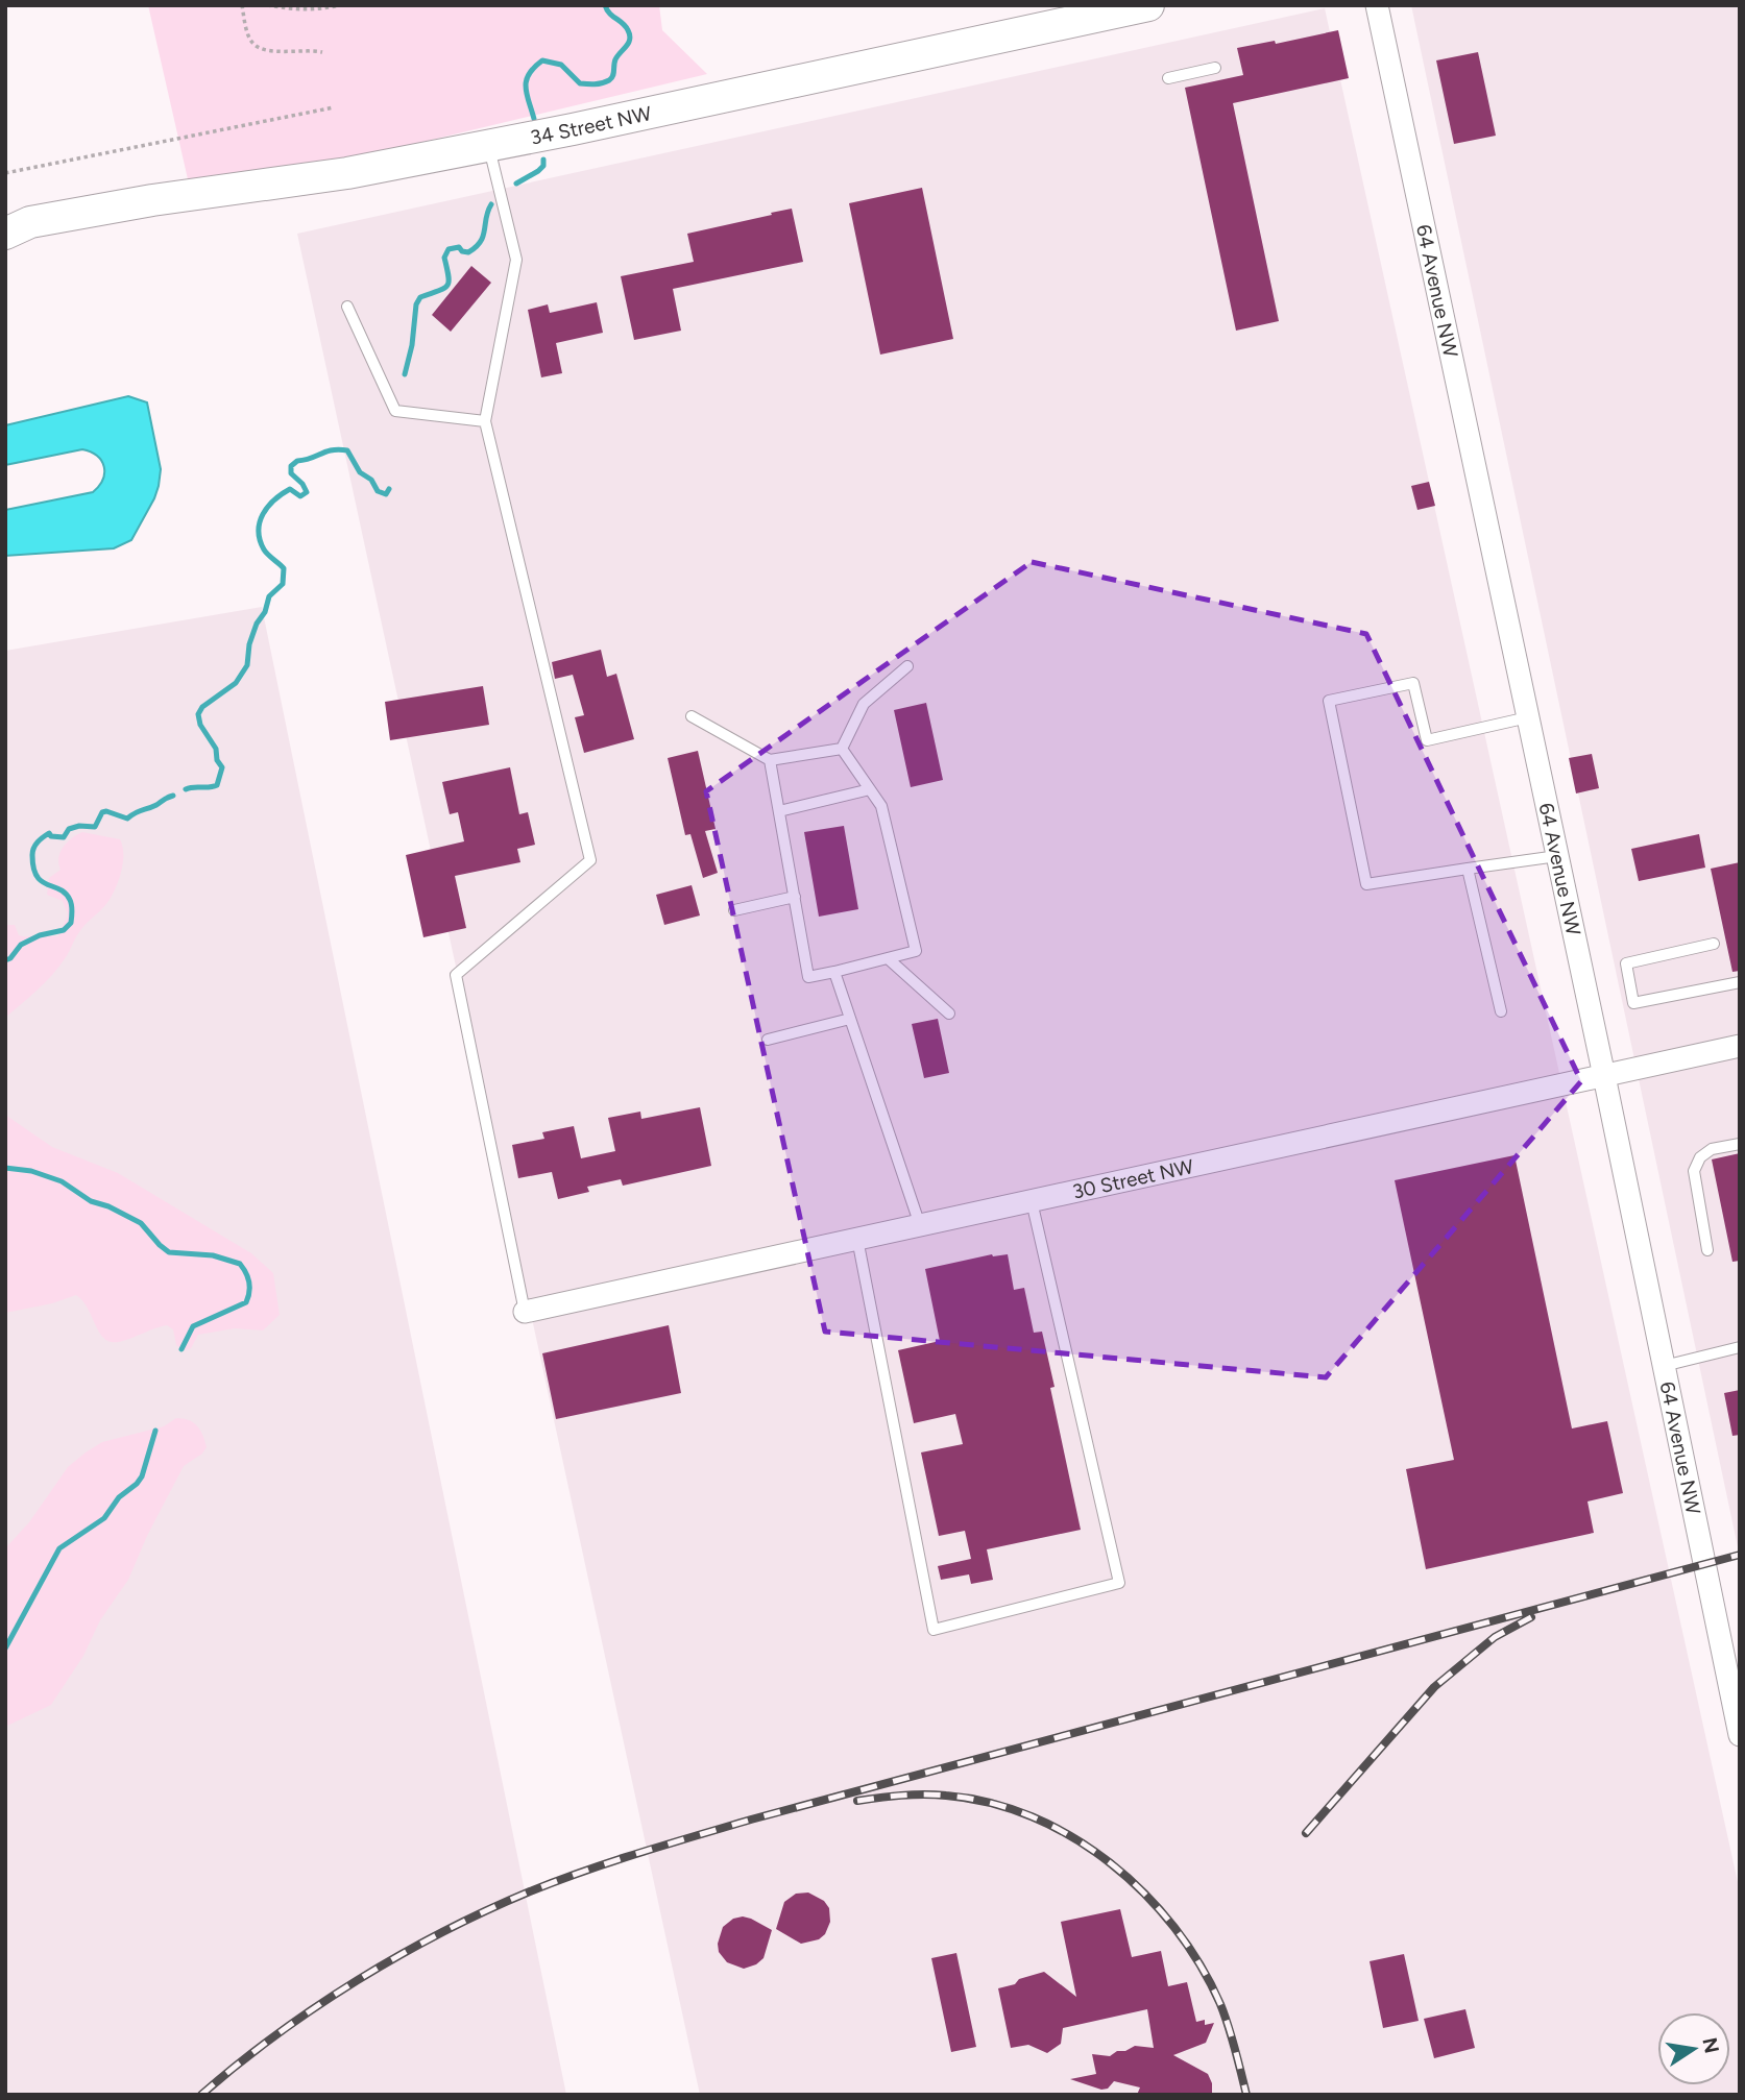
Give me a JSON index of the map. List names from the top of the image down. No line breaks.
{"streets":{"main road":["34 Street NW"],"street":["64 Avenue NW","30 Street NW"]},"crossings":[["64 Avenue NW","30 Street NW"]],"north":"right"}
